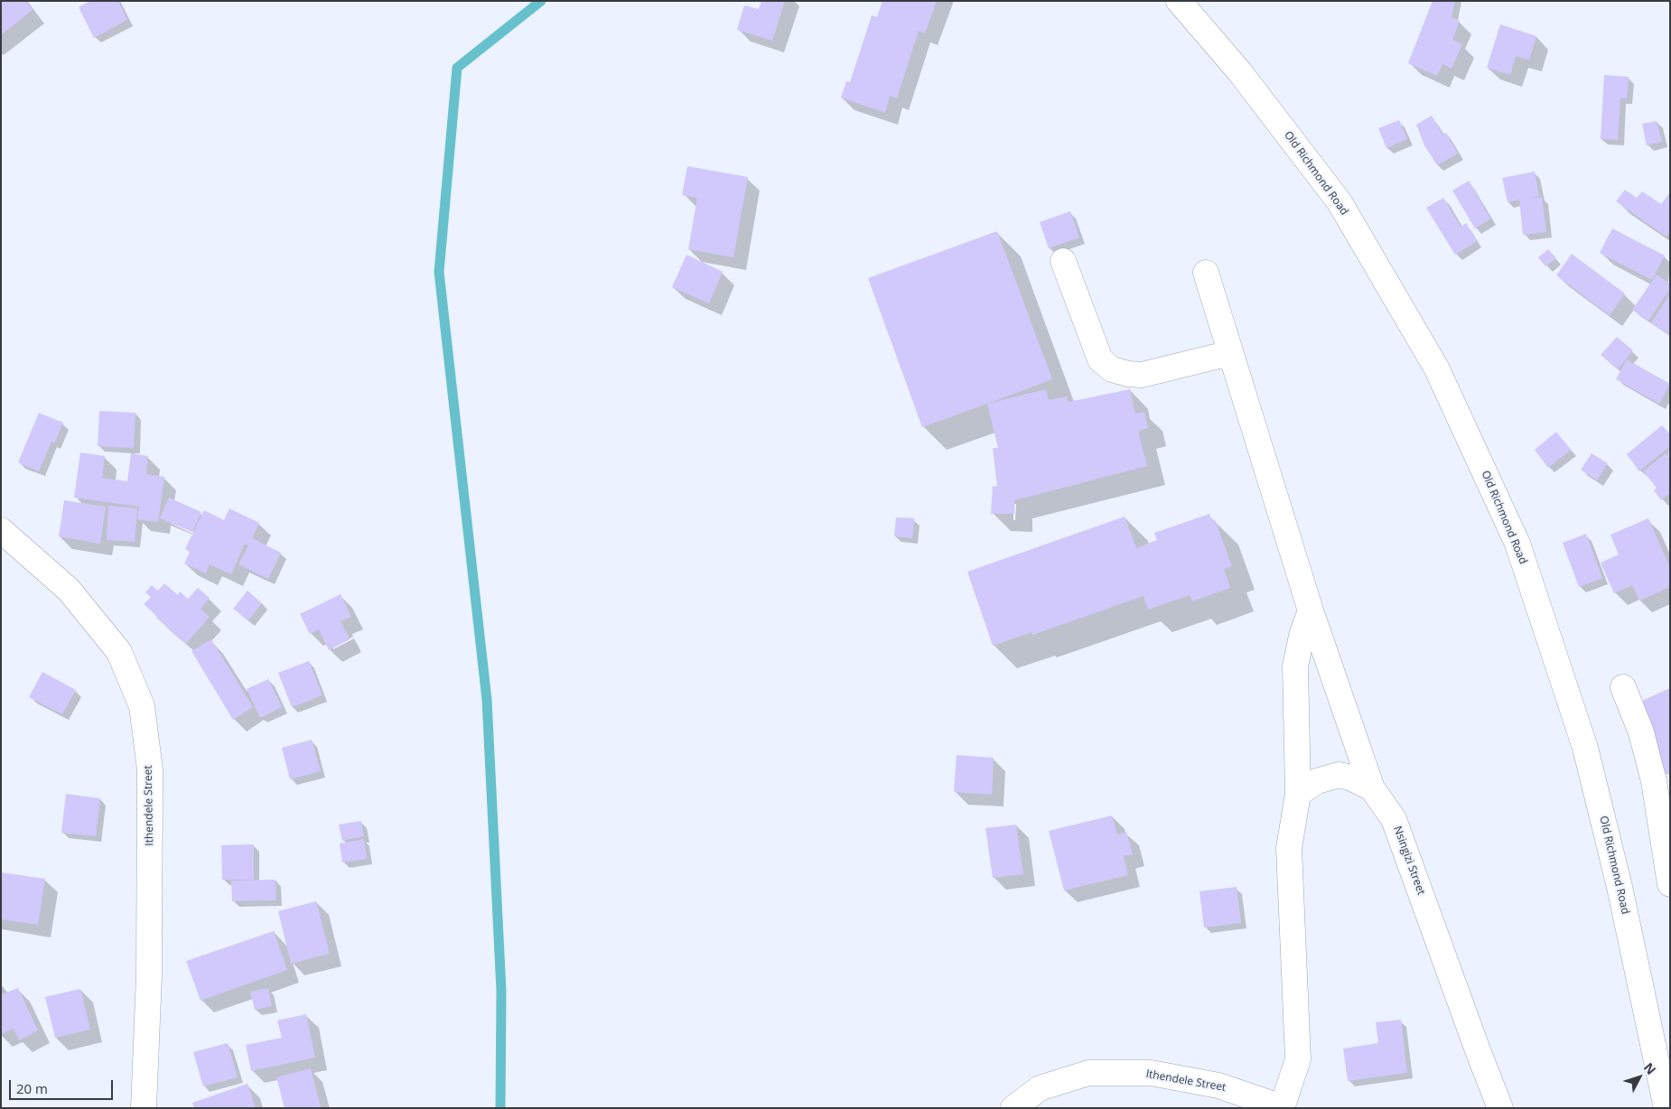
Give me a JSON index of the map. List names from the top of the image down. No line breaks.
{"streets":{"street":["Old Richmond Road","Ithendele Street","Nsingizi Street"]},"scale_bar":"20 m","north":"top right"}
